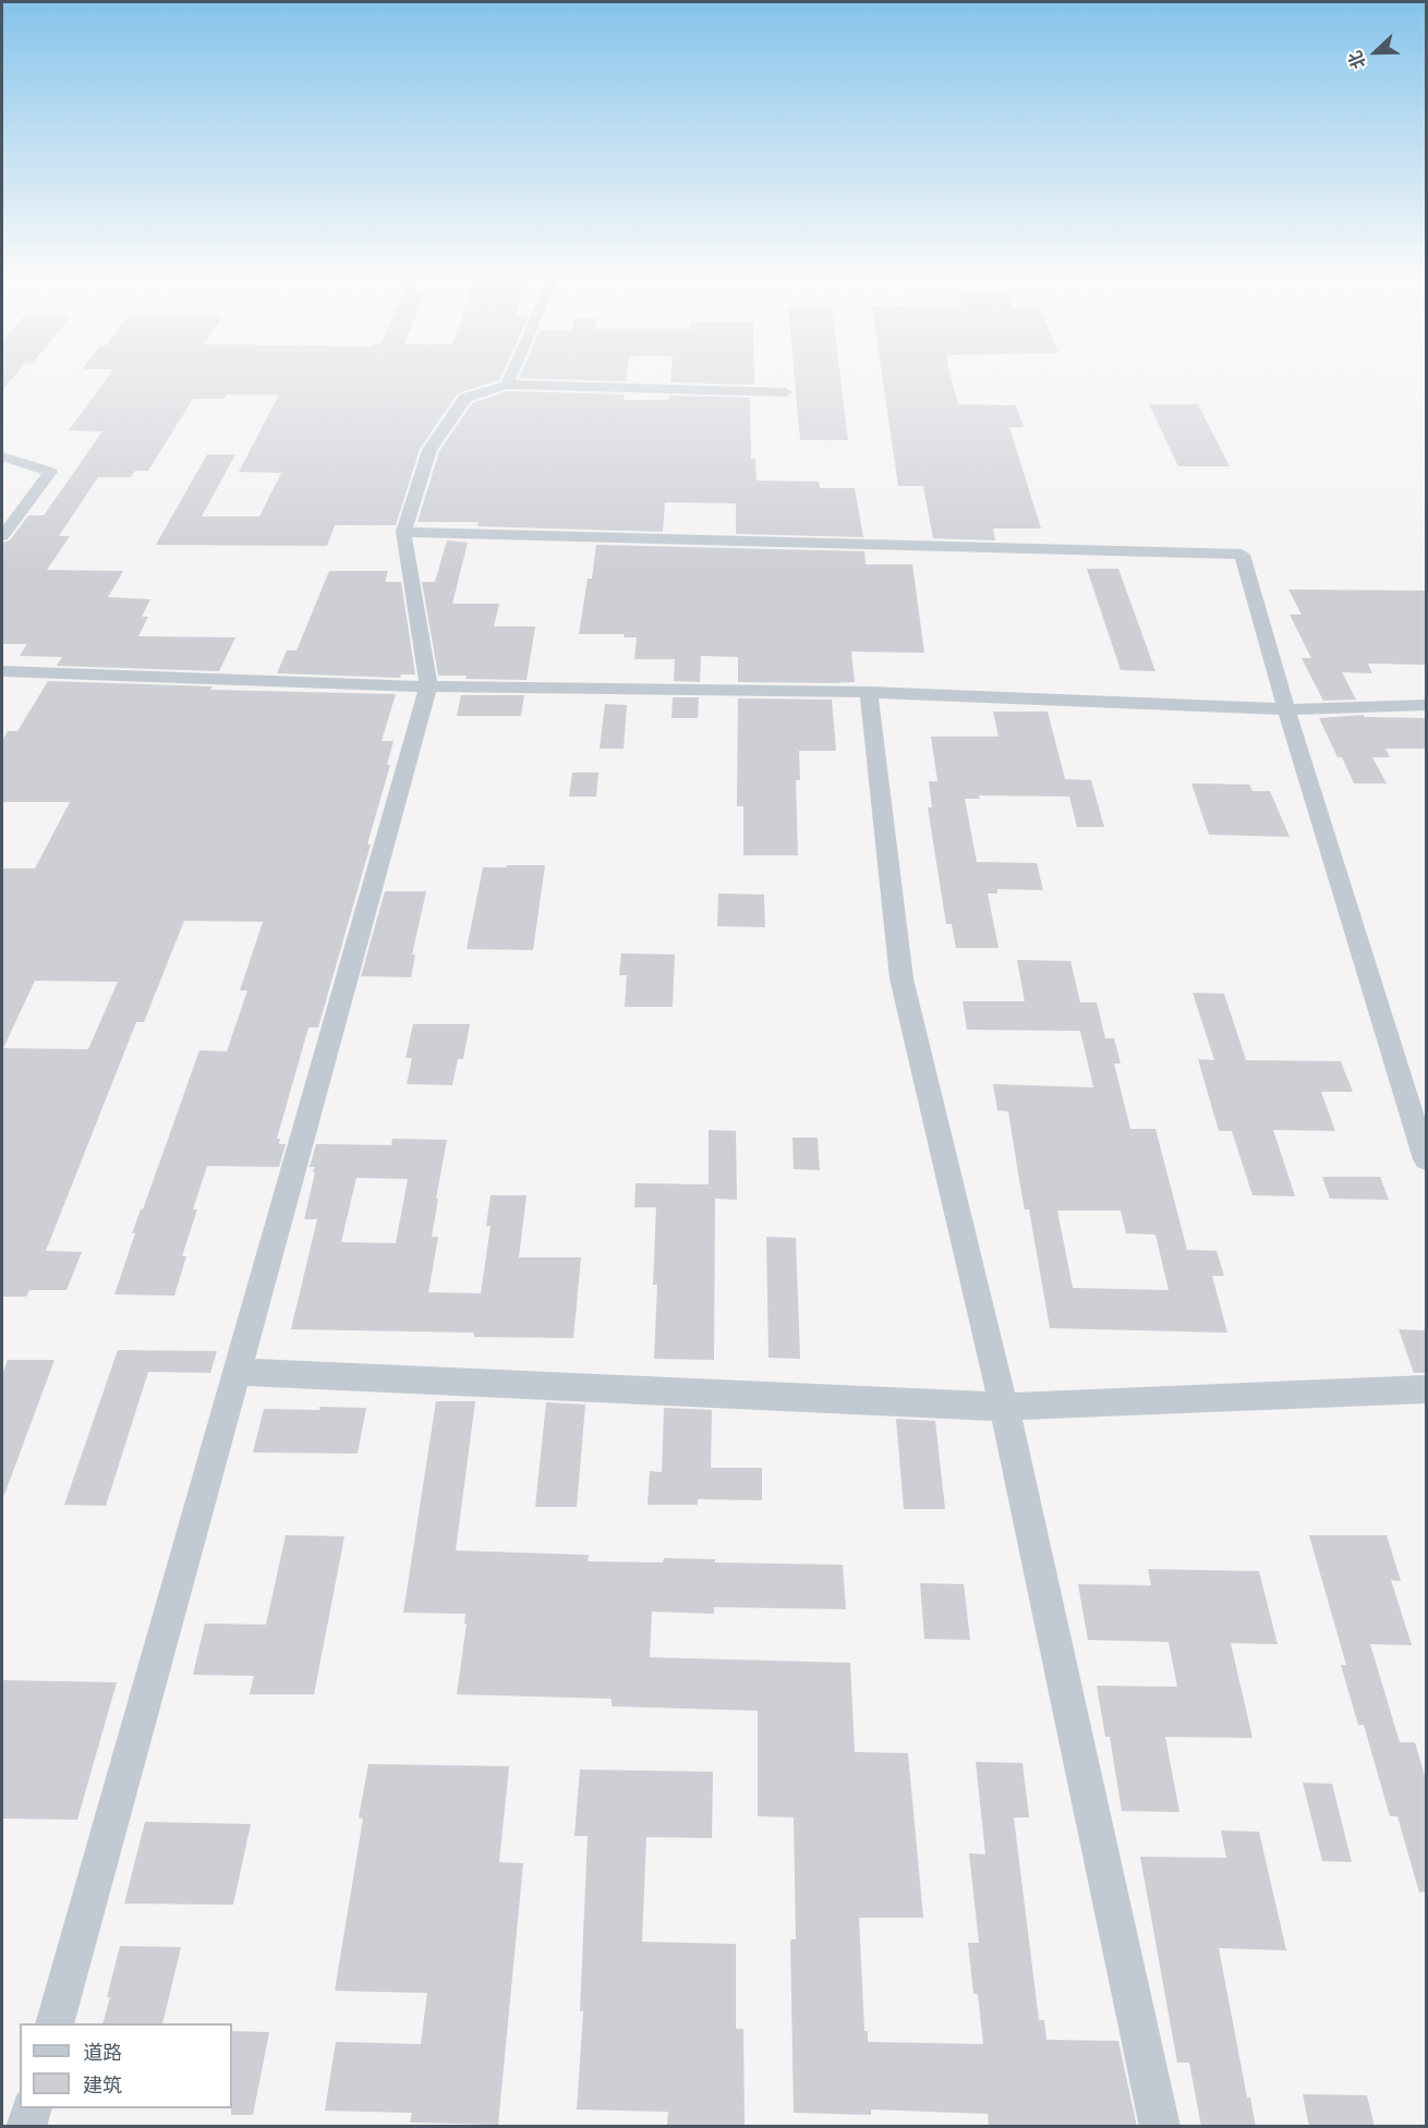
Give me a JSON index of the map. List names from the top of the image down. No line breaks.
{"legend":["道路","建筑"],"north":"left"}
